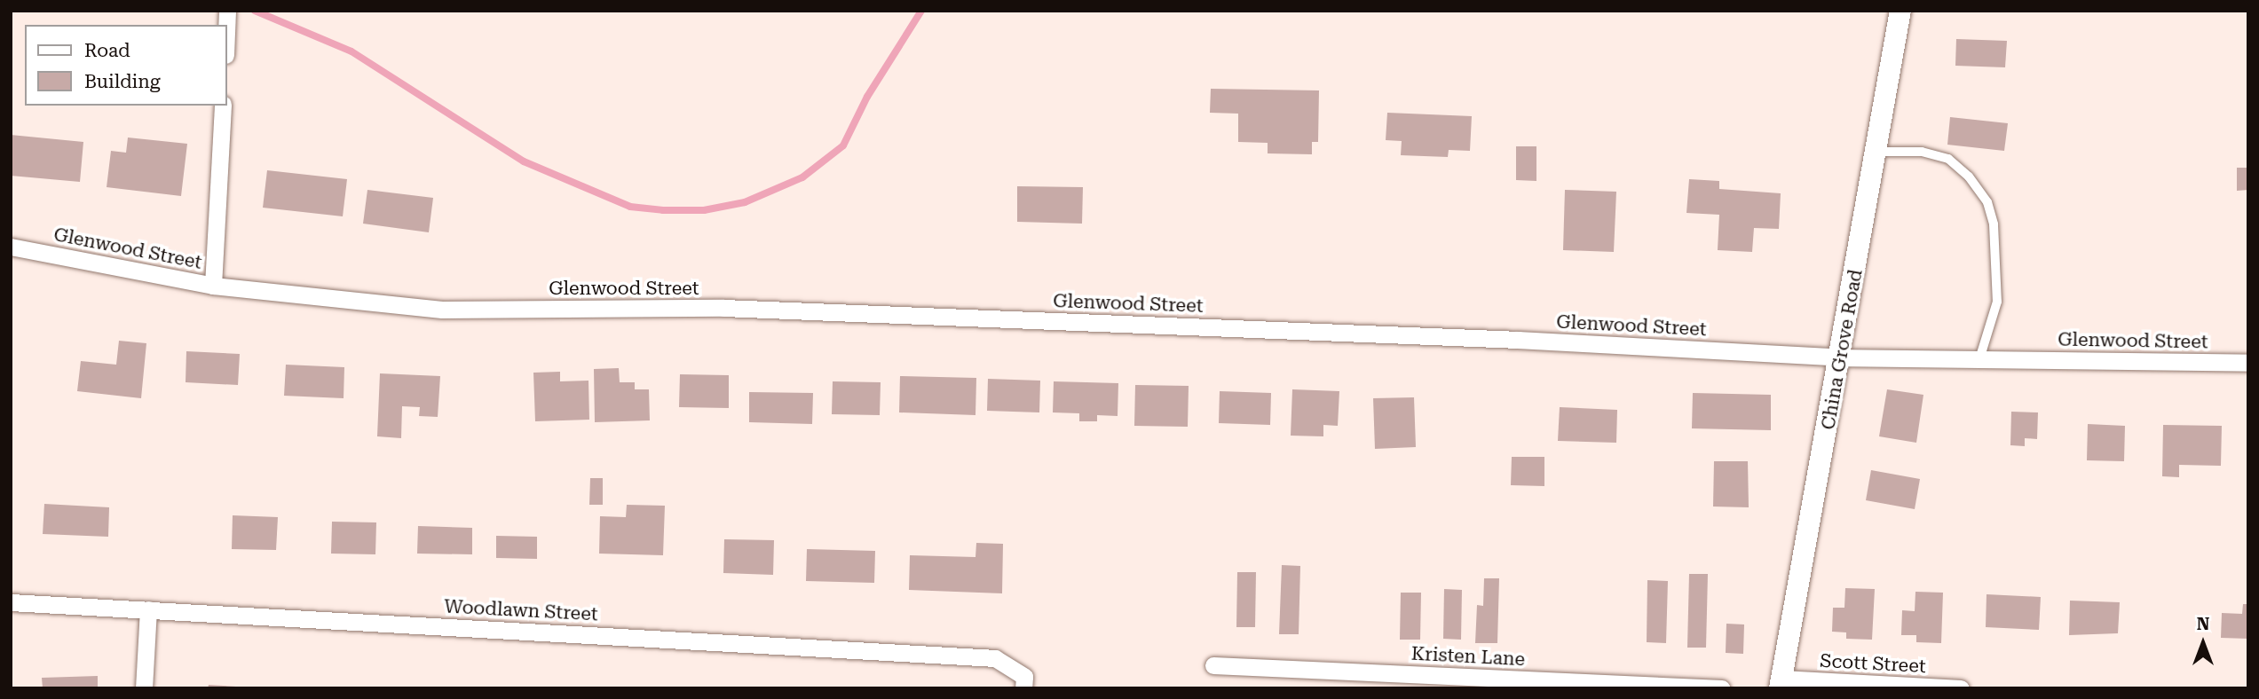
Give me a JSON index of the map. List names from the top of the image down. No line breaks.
{"streets":{"street":["Glenwood Street","China Grove Road","Woodlawn Street","Kristen Lane","Scott Street"]},"crossings":[["Glenwood Street","China Grove Road"],["China Grove Road","Scott Street"]],"legend":["Road","Building"],"north":"top"}
